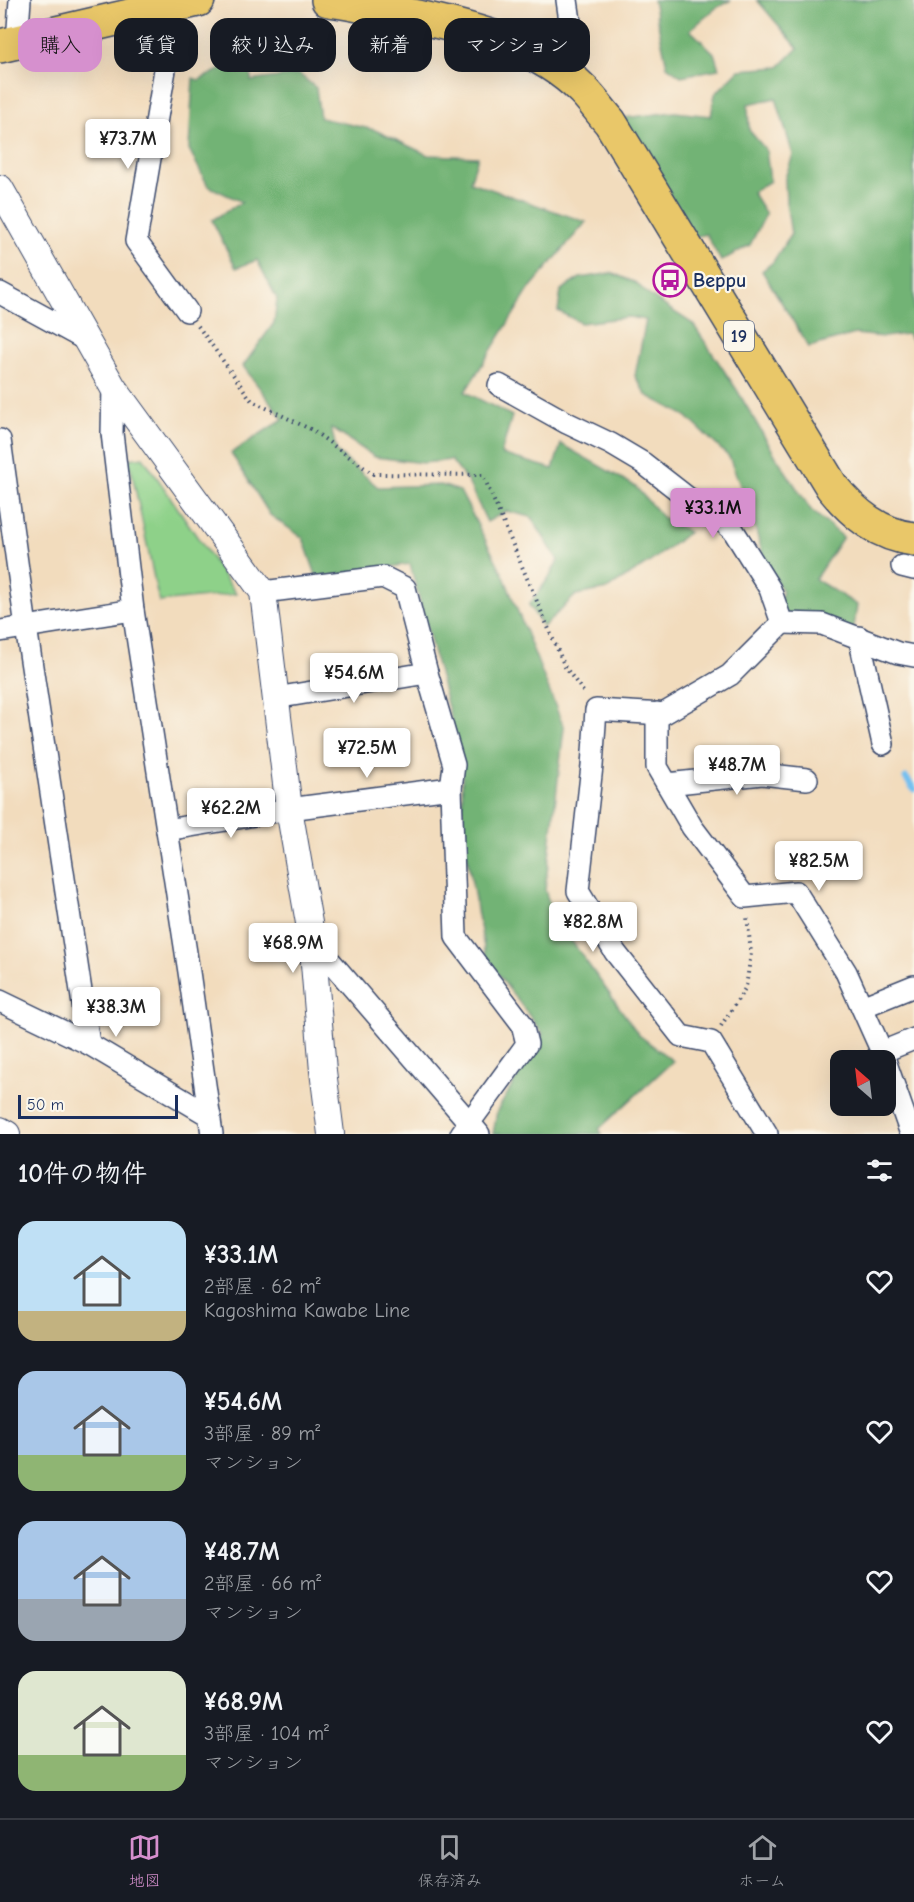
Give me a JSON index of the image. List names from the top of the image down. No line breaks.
{"streets":{"main road":["19"]},"places":{"bus stop":["Beppu"]},"scale_bar":"50 m","north":"top left","page":{"chip":["購入","賃貸","絞り込み","新着","マンション"],"price":["¥73.7M","¥33.1M","¥54.6M","¥72.5M","¥48.7M","¥62.2M","¥82.5M","¥82.8M","¥68.9M","¥38.3M"],"scale":"50 m","heading":"10件の物件","list":[{"name":"¥33.1M","note":"2部屋 · 62 m² · Kagoshima Kawabe Line"},{"name":"¥54.6M","note":"3部屋 · 89 m² · マンション"},{"name":"¥48.7M","note":"2部屋 · 66 m² · マンション"},{"name":"¥68.9M","note":"3部屋 · 104 m² · マンション"}],"tabs":["地図","保存済み","ホーム"]}}
